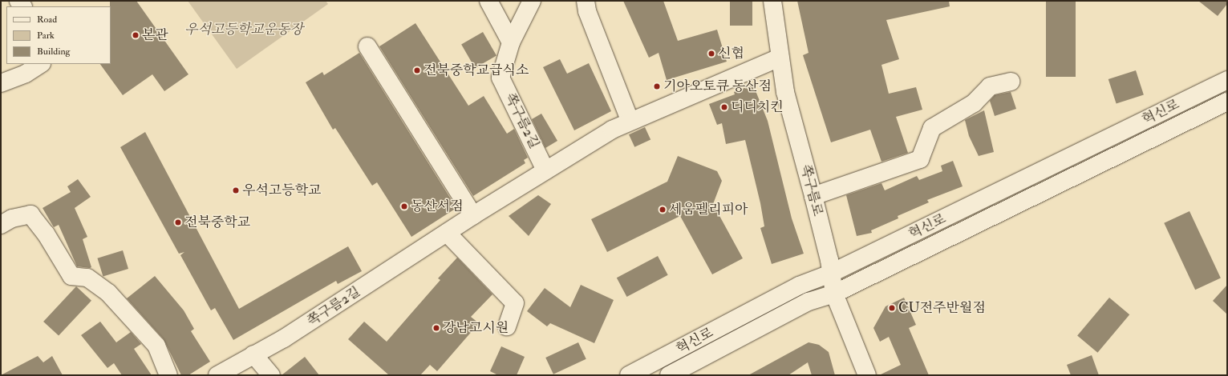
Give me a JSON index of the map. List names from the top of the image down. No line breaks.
{"streets":{"street":["혁신로","쪽구름2길","쪽구름로"]},"crossings":[["혁신로","쪽구름로"],["쪽구름2길","쪽구름로"]],"parks":["우석고등학교운동장"],"places":["본관","신협","전북중학교급식소","기아오토큐 동산점","디디치킨","우석고등학교","동산서점","세움펠리피아","전북중학교","CU전주반월점","강남고시원"],"legend":["Road","Park","Building"]}
